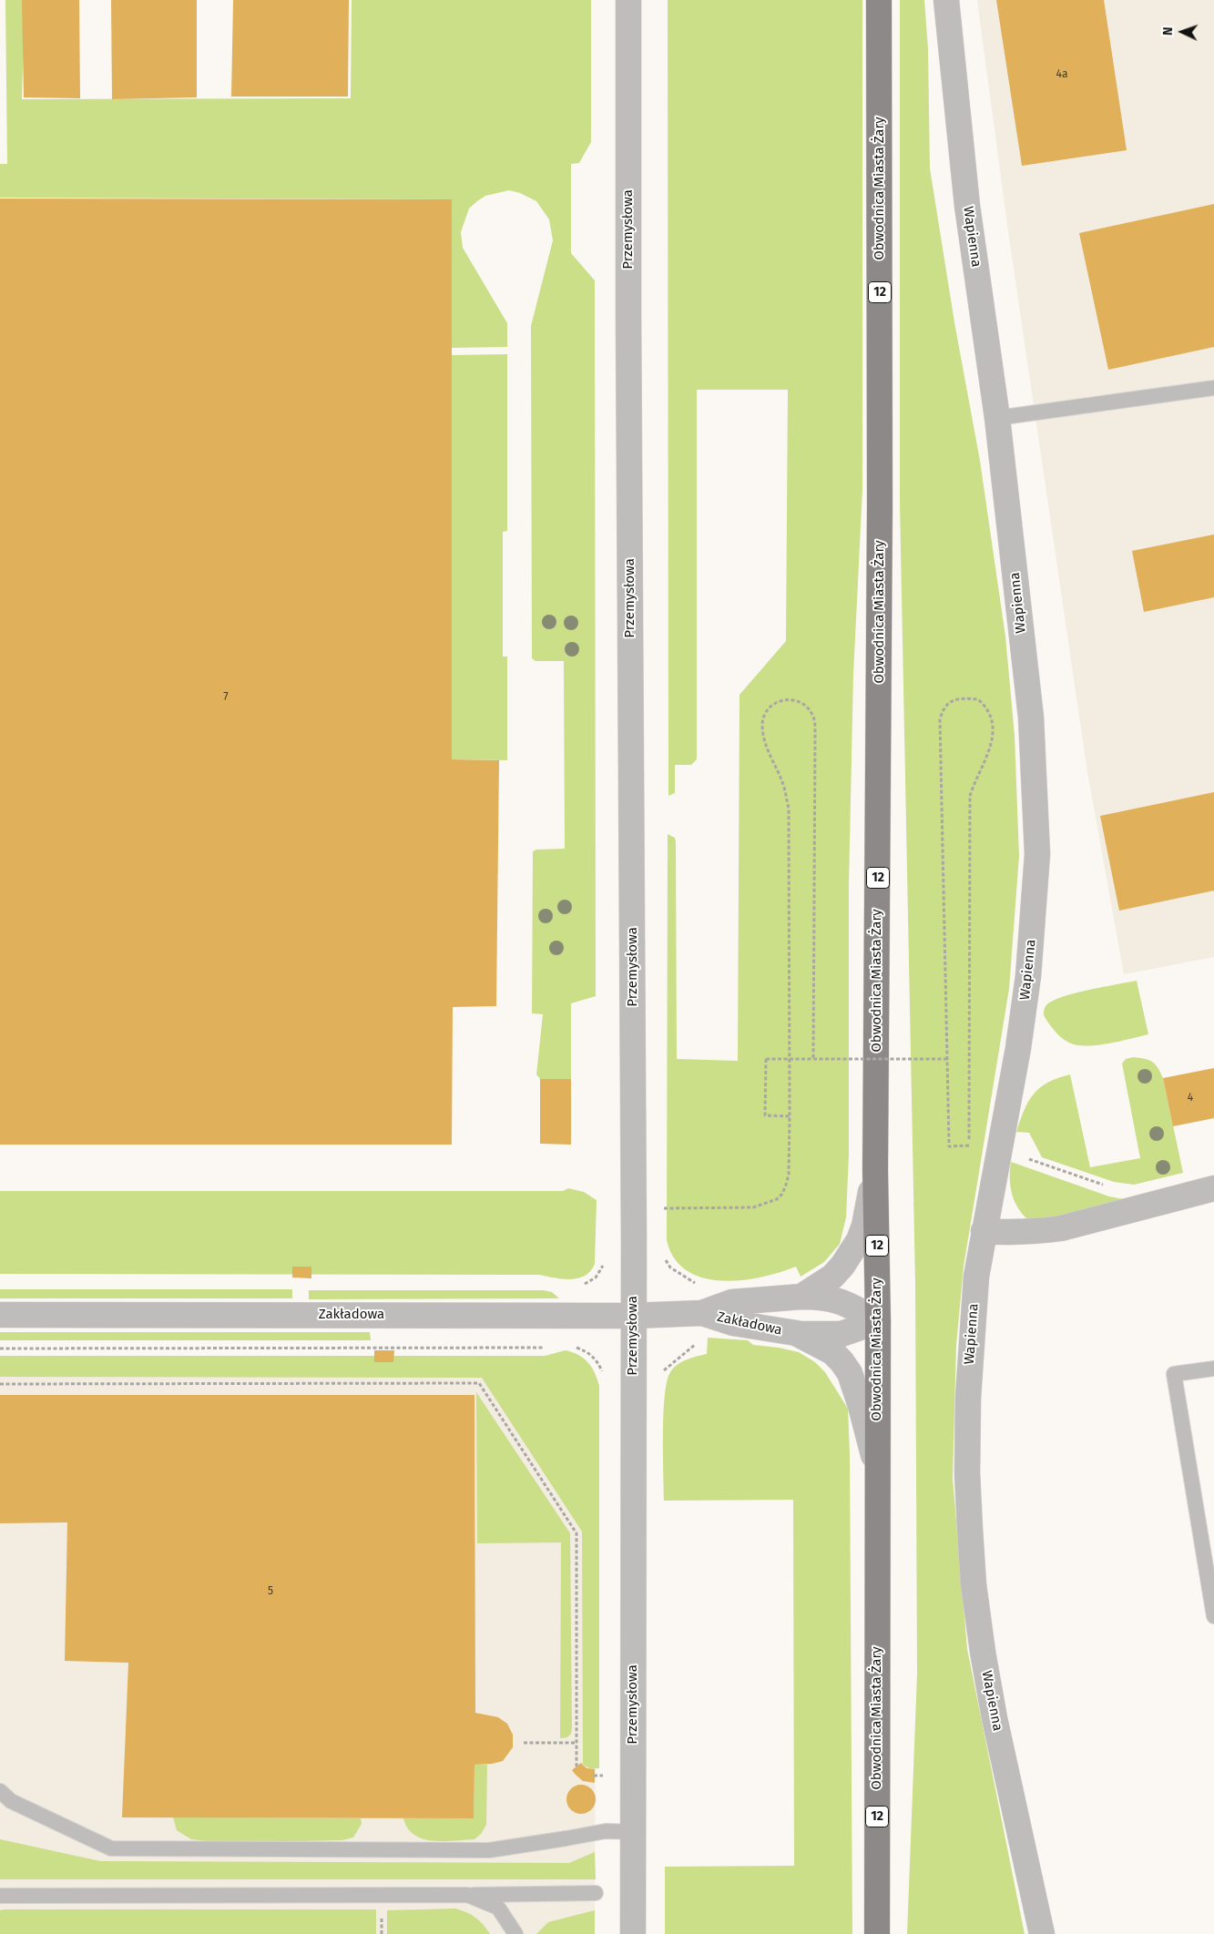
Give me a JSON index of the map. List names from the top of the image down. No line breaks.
{"streets":{"main road":["Obwodnica Miasta Żary","12"],"street":["Przemysłowa","Wapienna","Zakładowa"]},"crossings":[["Obwodnica Miasta Żary","Zakładowa"],["Przemysłowa","Zakładowa"]],"house_numbers":["4a","7","4","5"],"north":"left"}
